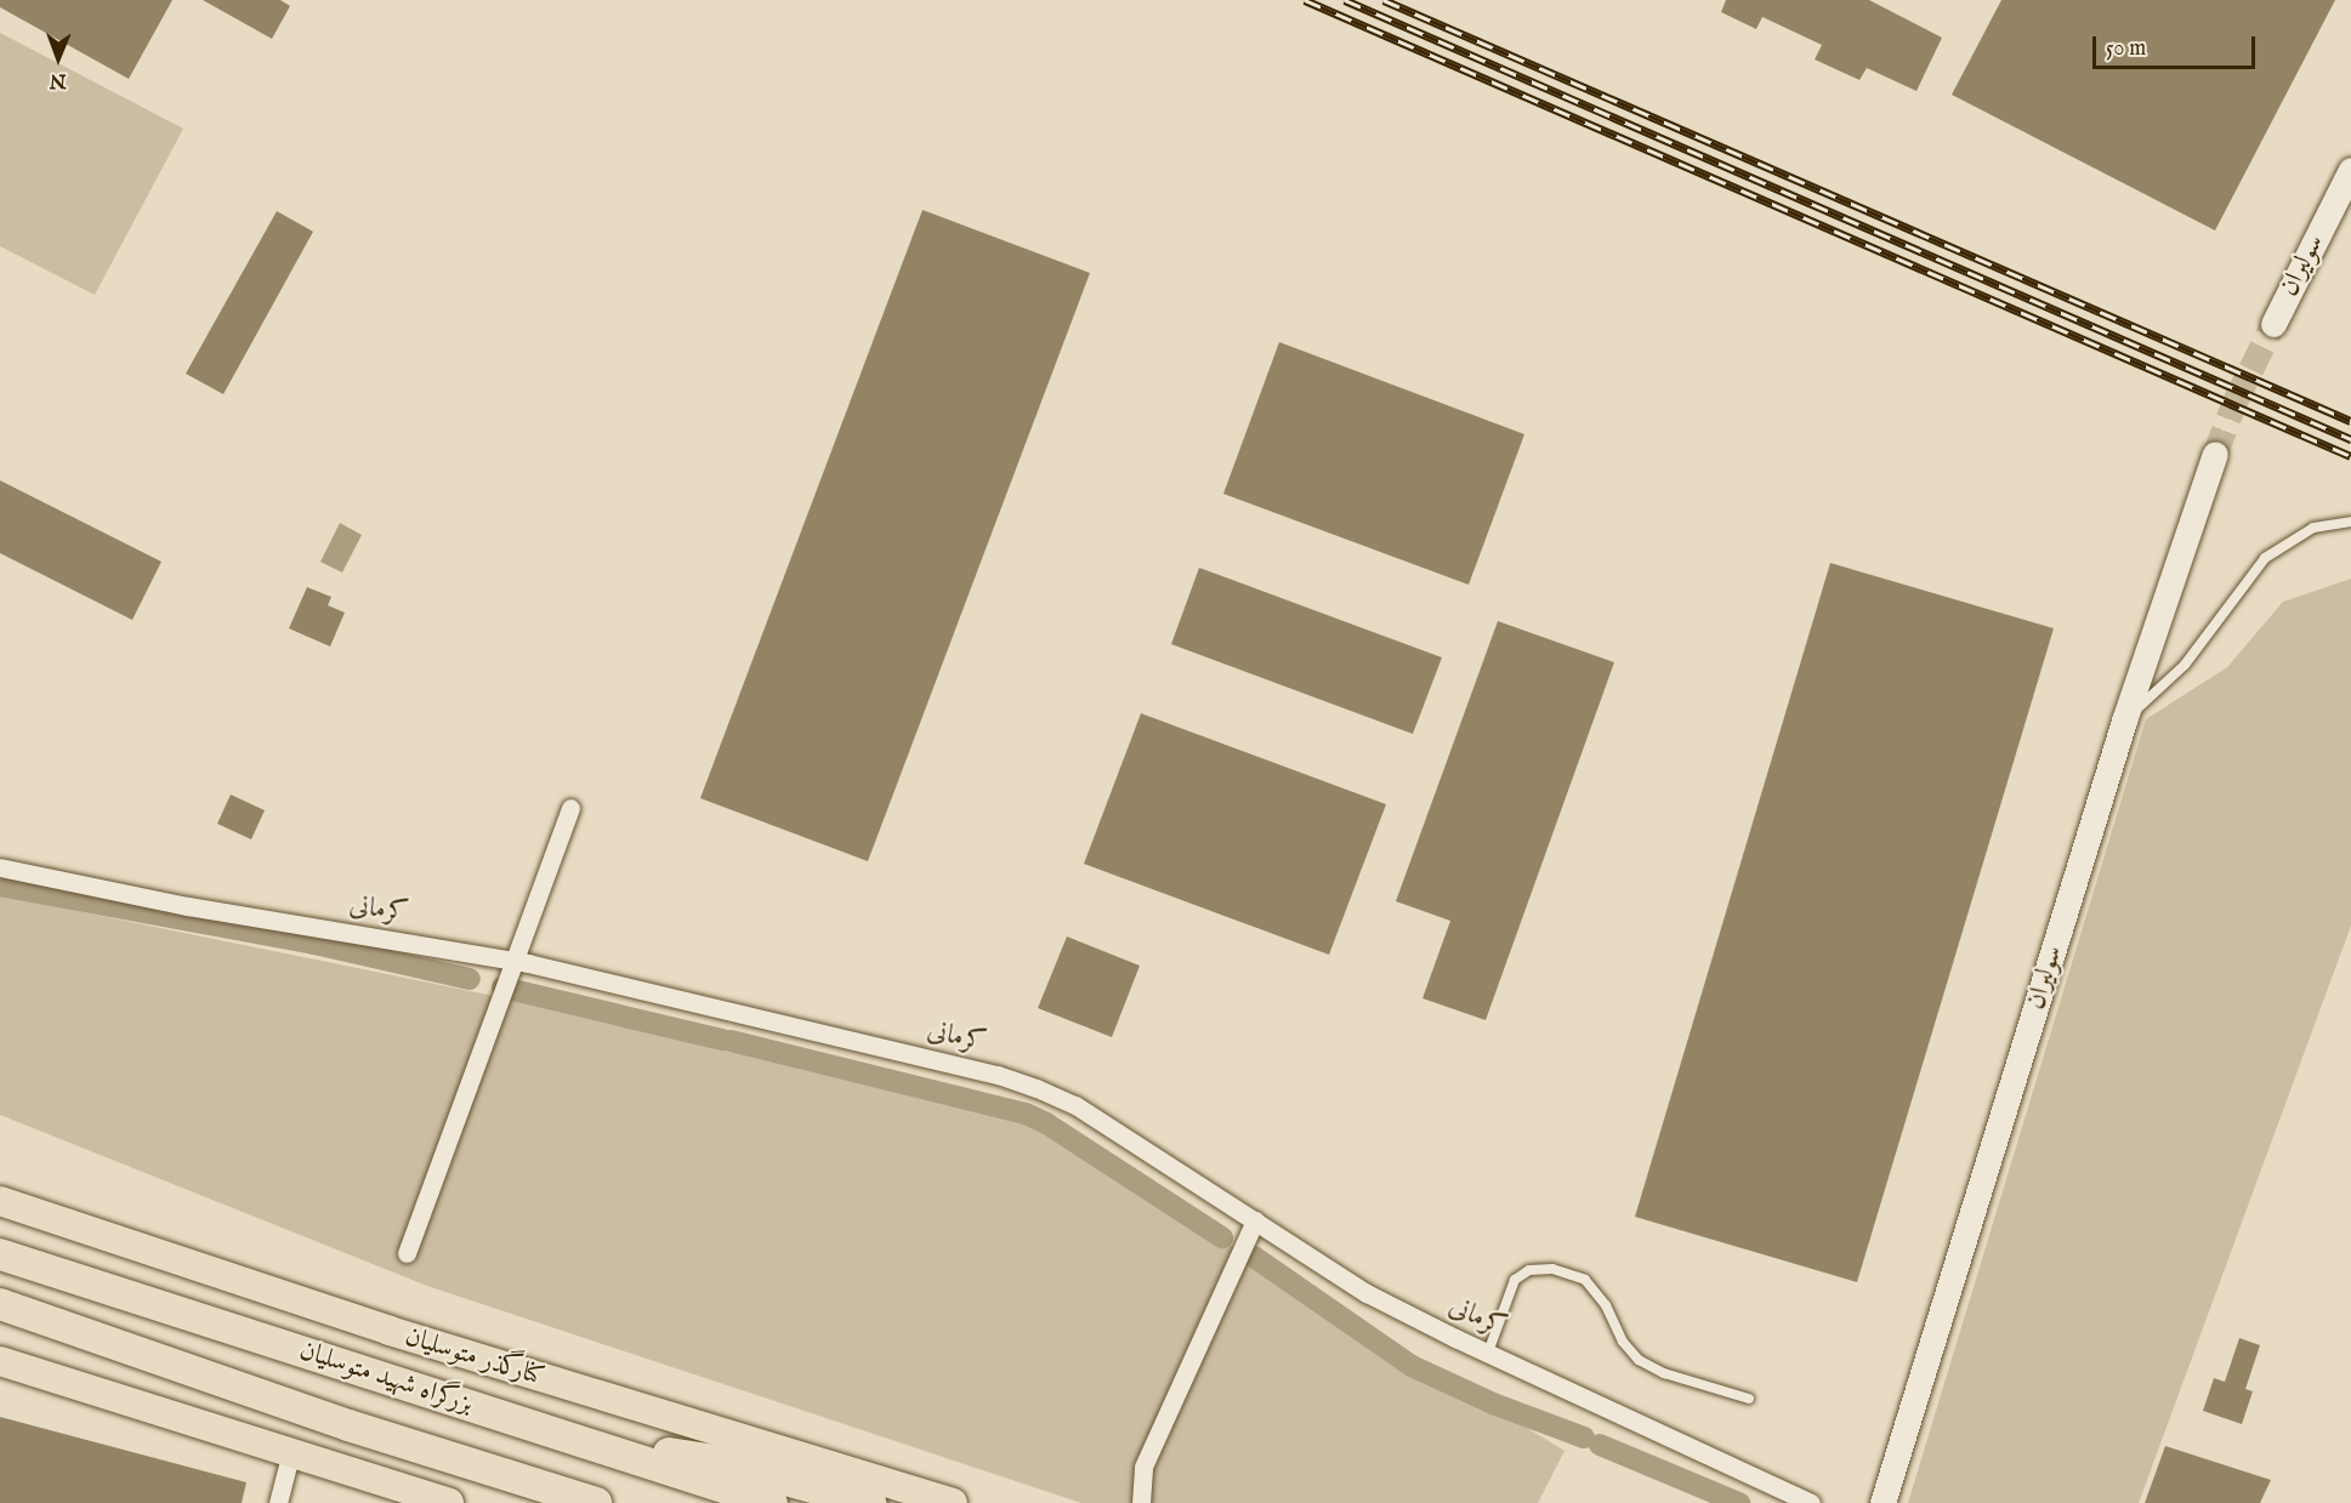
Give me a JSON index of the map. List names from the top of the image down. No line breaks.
{"streets":{"highway":["بزرگراه شهید متوسلیان"],"main road":["سولیران","کنارگذر متوسلیان"],"street":["کرمانی"]},"scale_bar":"50 m","north":"bottom"}
